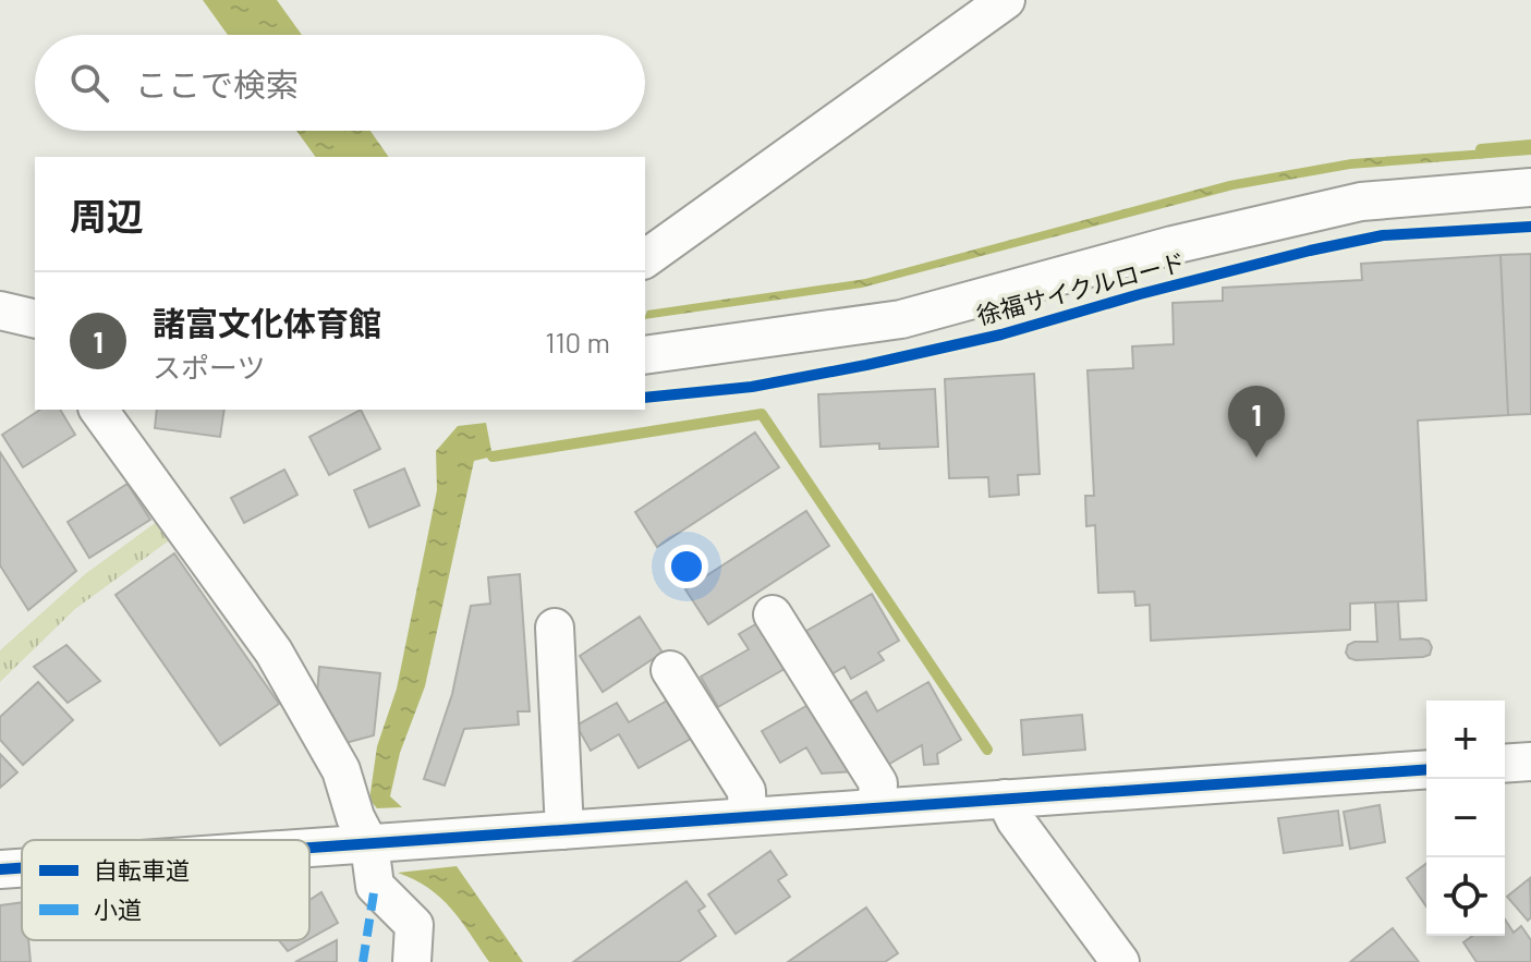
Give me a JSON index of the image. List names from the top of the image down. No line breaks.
{"streets":{"cycle path":["徐福サイクルロード"]},"legend":["自転車道","小道"],"page":{"search":"ここで検索","heading":"周辺","list":[{"mark":"1","name":"諸富文化体育館","note":"スポーツ","value":"110 m"}],"pins":"1","map_buttons":["+","−"]}}
